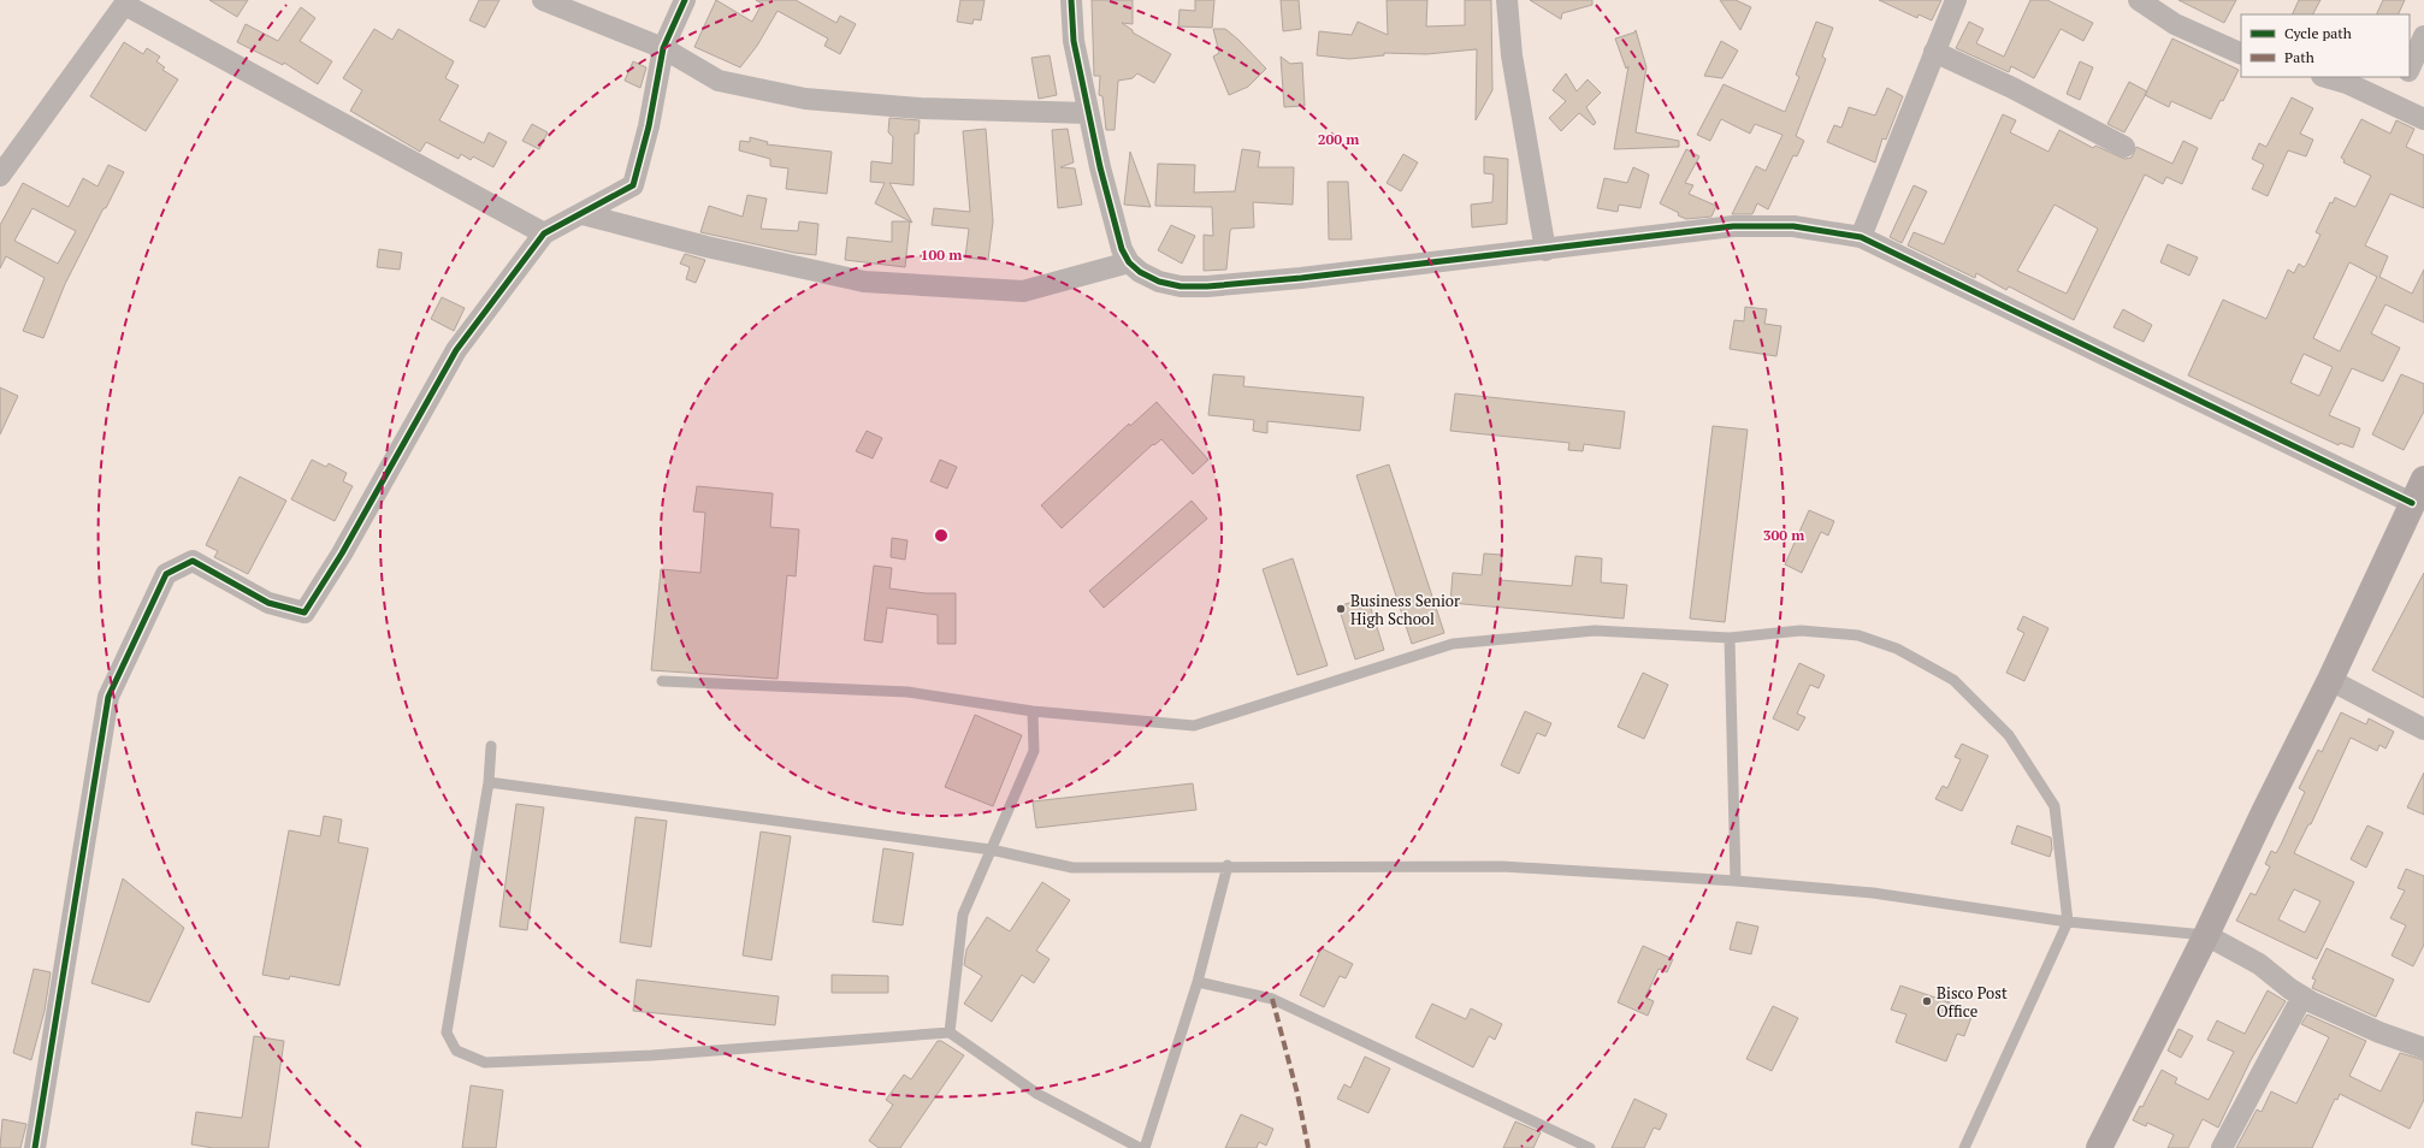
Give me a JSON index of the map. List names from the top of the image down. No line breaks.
{"places":["Business Senior High School","Bisco Post Office"],"legend":["Cycle path","Path"],"rings":["200 m","100 m","300 m"]}
